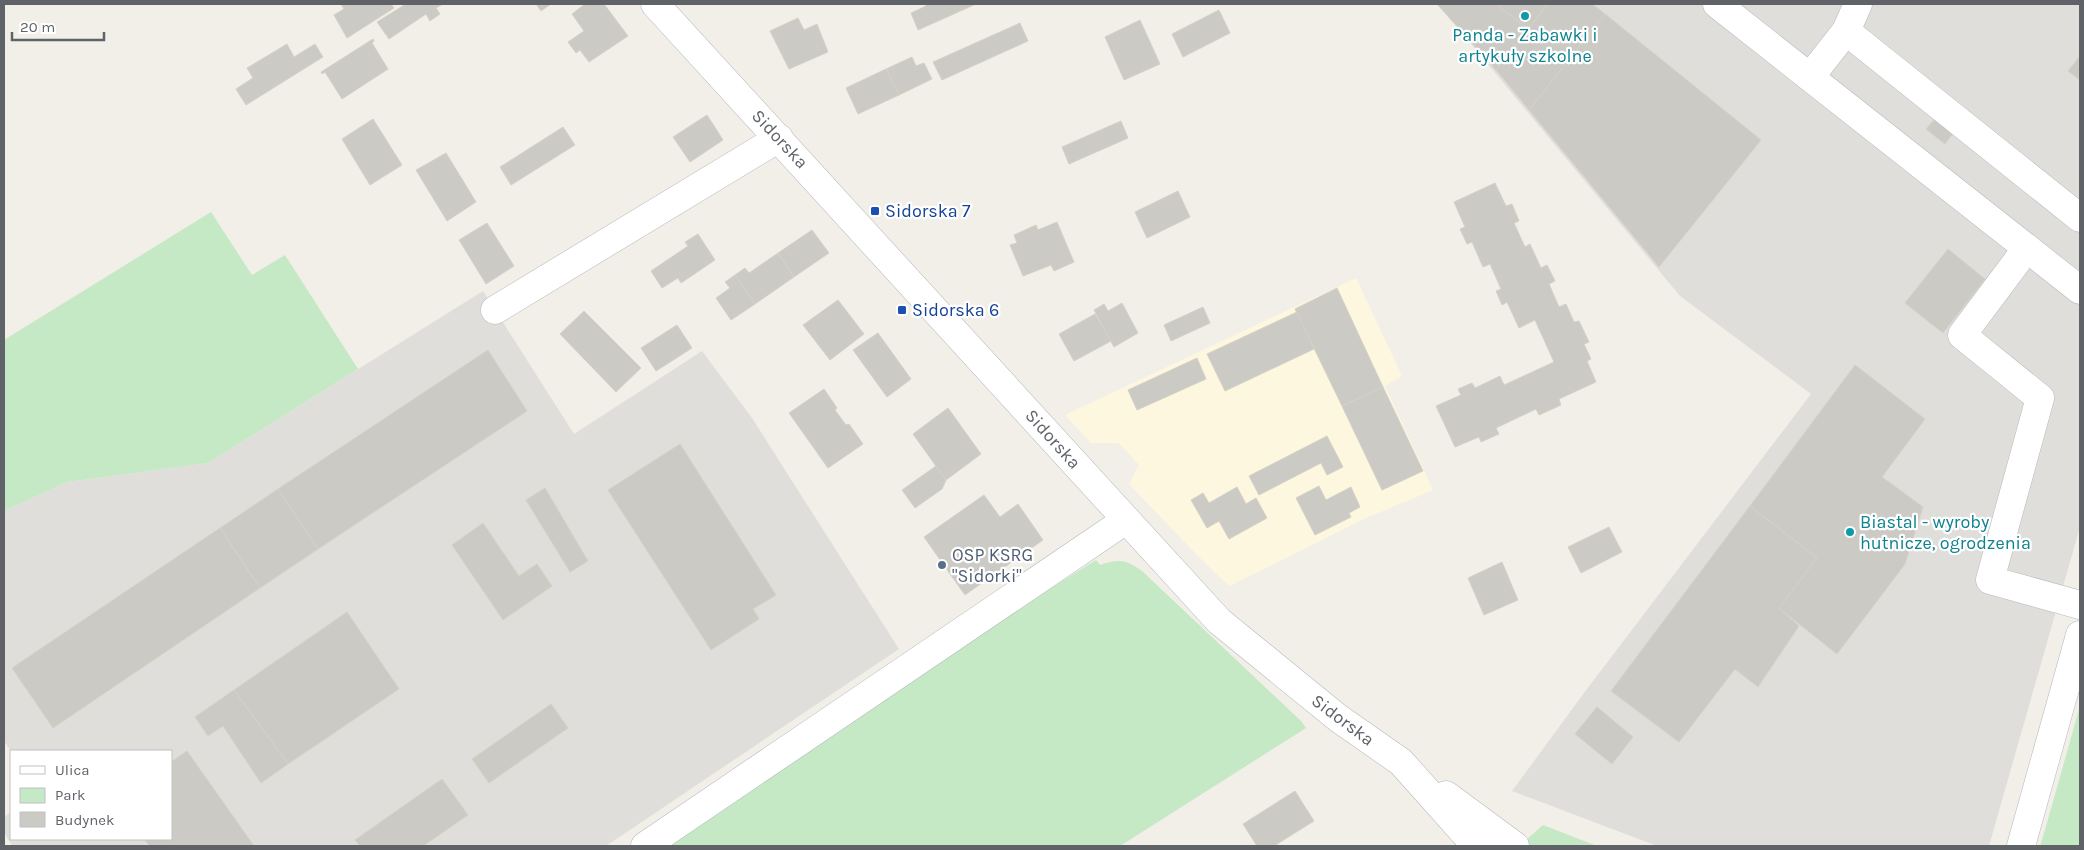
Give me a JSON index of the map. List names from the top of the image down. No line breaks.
{"streets":{"street":["Sidorska"]},"places":{"other":["Panda - Zabawki i artykuły szkolne","Biastal - wyroby hutnicze, ogrodzenia","OSP KSRG \"Sidorki\""],"transit":["Sidorska 7","Sidorska 6"]},"legend":["Ulica","Park","Budynek"],"scale_bar":"20 m"}
